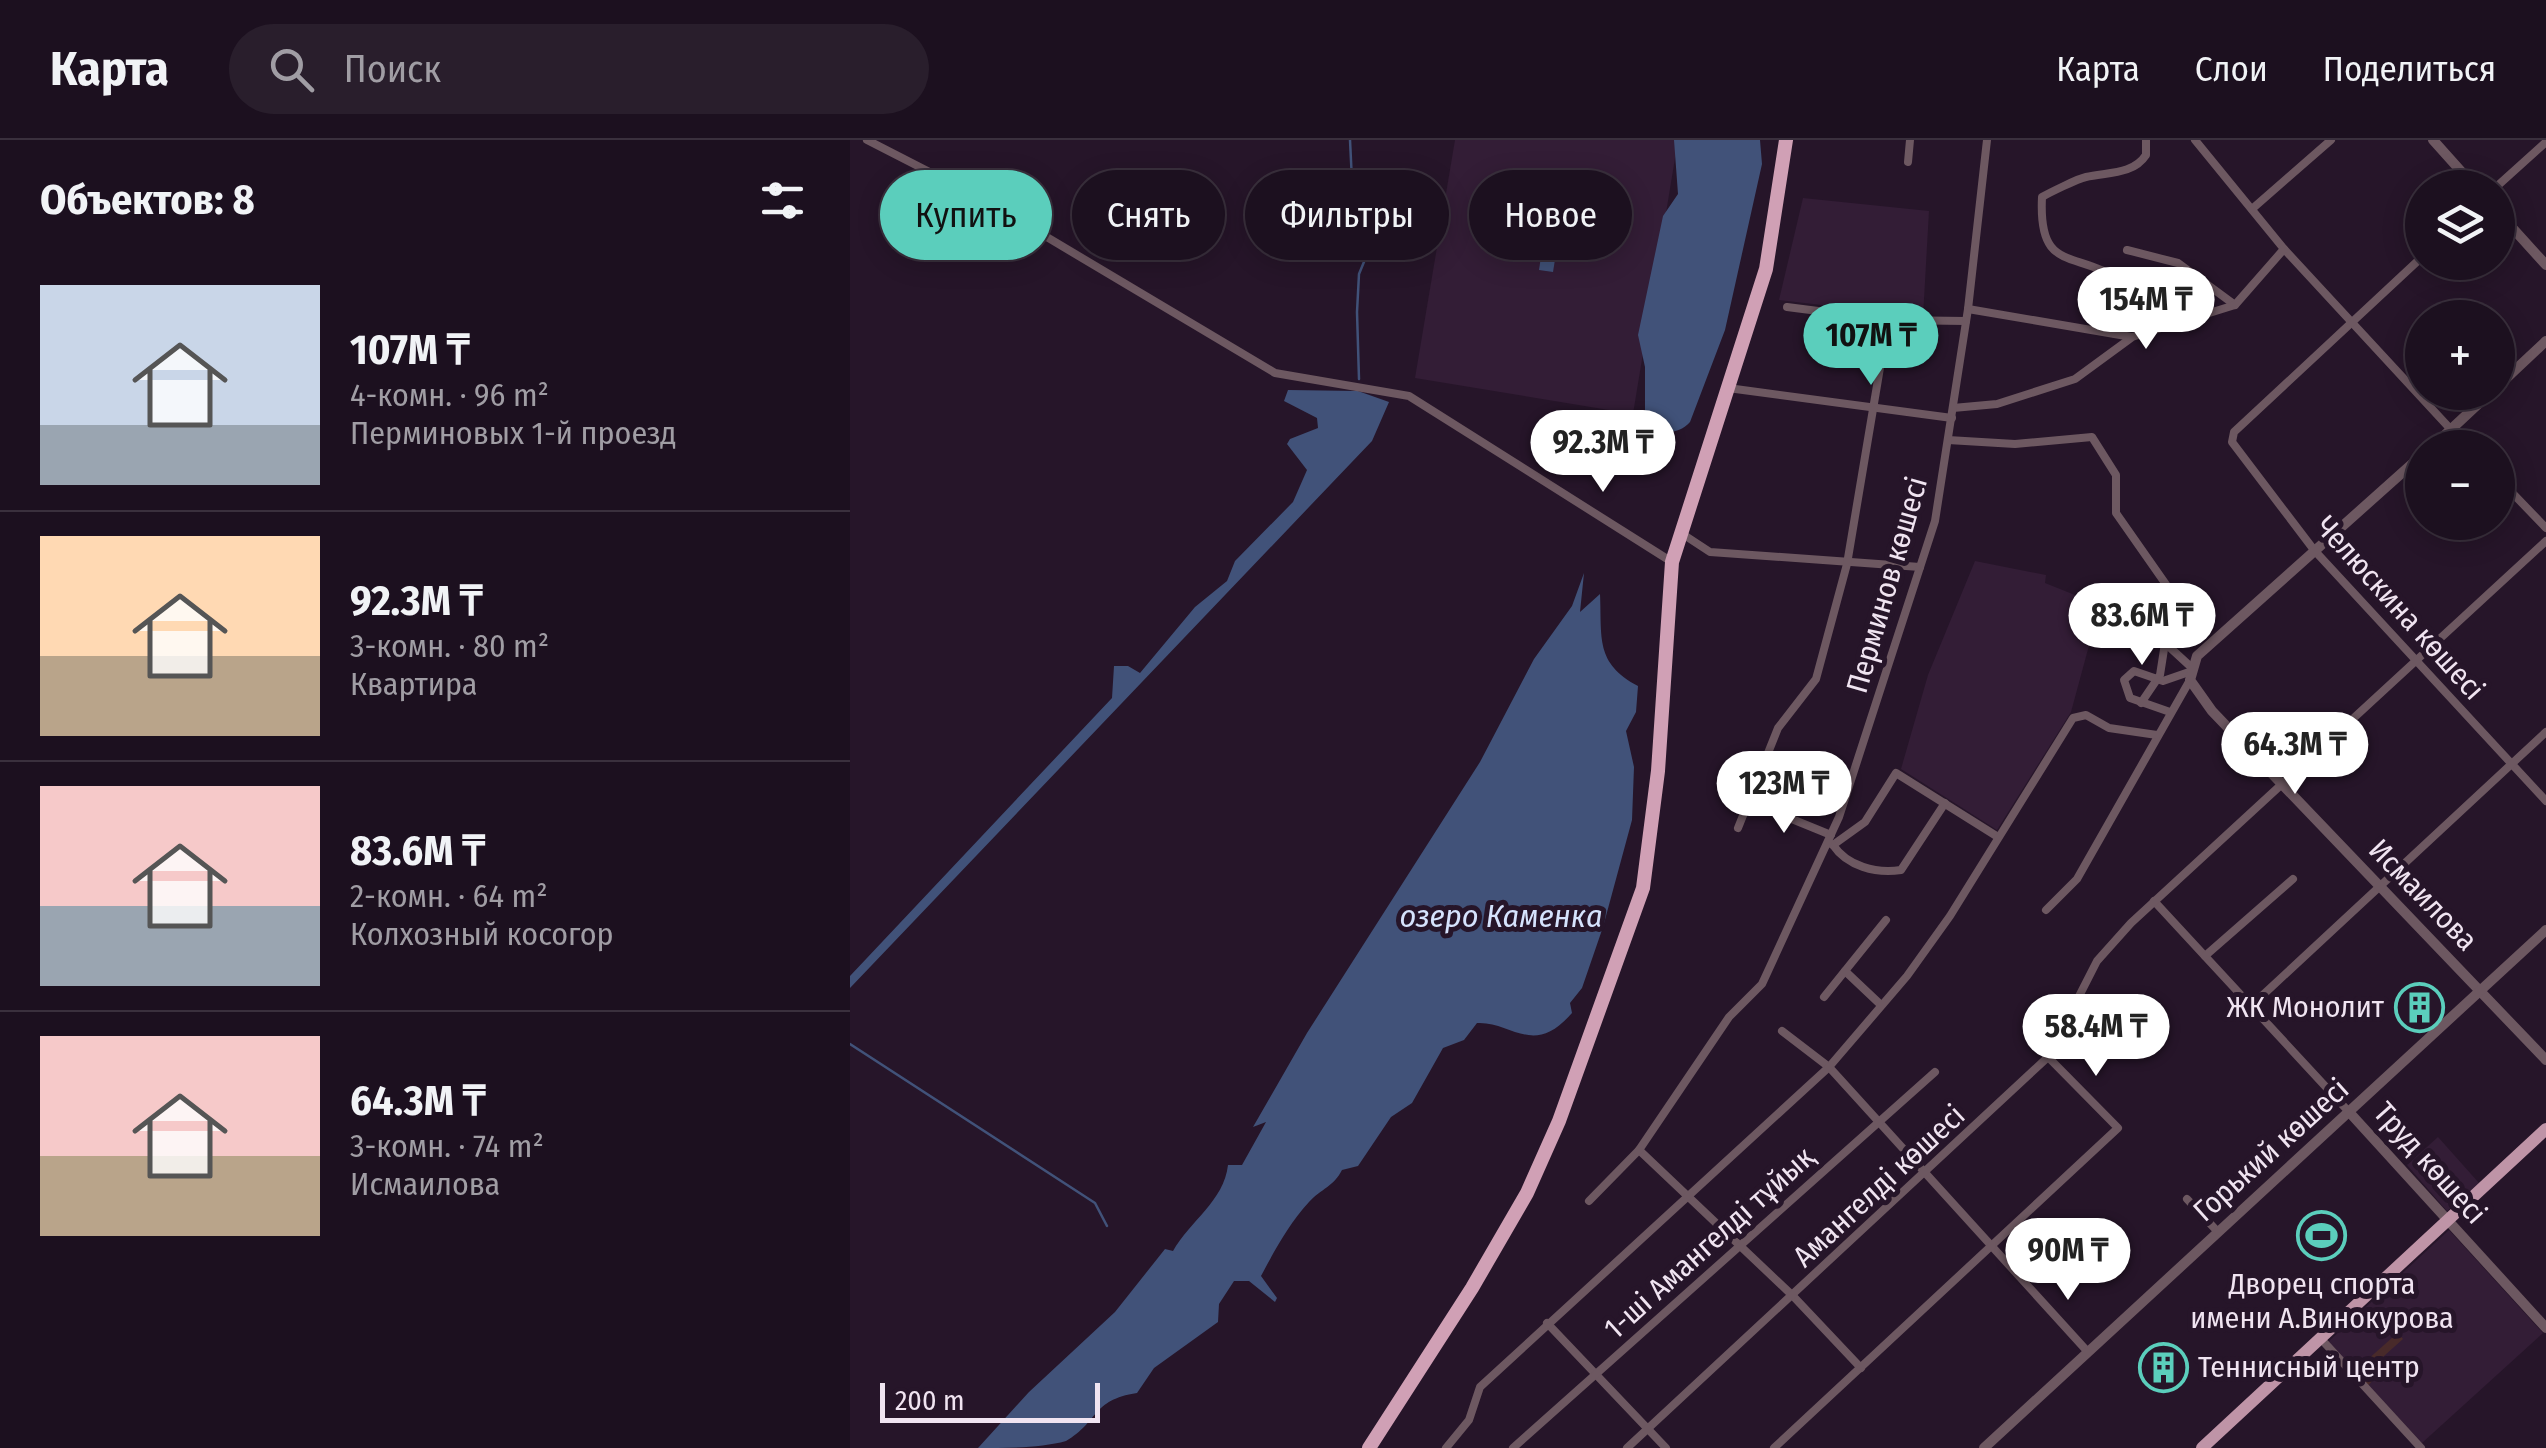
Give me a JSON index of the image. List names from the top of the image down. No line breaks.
{"streets":{"street":["Перминов көшесі","Челюскина көшесі","Исмаилова","Горький көшесі","Труд көшесі","Амангелді көшесі","1-ші Амангелді тұйық"]},"crossings":[["Челюскина көшесі","Амангелді көшесі"],["Исмаилова","Горький көшесі"],["Исмаилова","Амангелді көшесі"],["Горький көшесі","Труд көшесі"],["Труд көшесі","Амангелді көшесі"]],"water":["озеро Каменка"],"places":{"building":["ЖК Монолит","Теннисный центр"],"sports":["Дворец спорта имени А.Винокурова"]},"scale_bar":"200 m","page":{"header":"Карта","search":"Поиск","nav":["Карта","Слои","Поделиться"],"heading":"Объектов: 8","map_buttons":["+","−"],"chip":["Купить","Снять","Фильтры","Новое"],"list":[{"name":"107M ₸","note":"4-комн. · 96 m² · Перминовых 1-й проезд"},{"name":"92.3M ₸","note":"3-комн. · 80 m² · Квартира"},{"name":"83.6M ₸","note":"2-комн. · 64 m² · Колхозный косогор"},{"name":"64.3M ₸","note":"3-комн. · 74 m² · Исмаилова"}],"price":["154M ₸","107M ₸","92.3M ₸","83.6M ₸","64.3M ₸","123M ₸","58.4M ₸","90M ₸"],"scale":"200 m"}}
